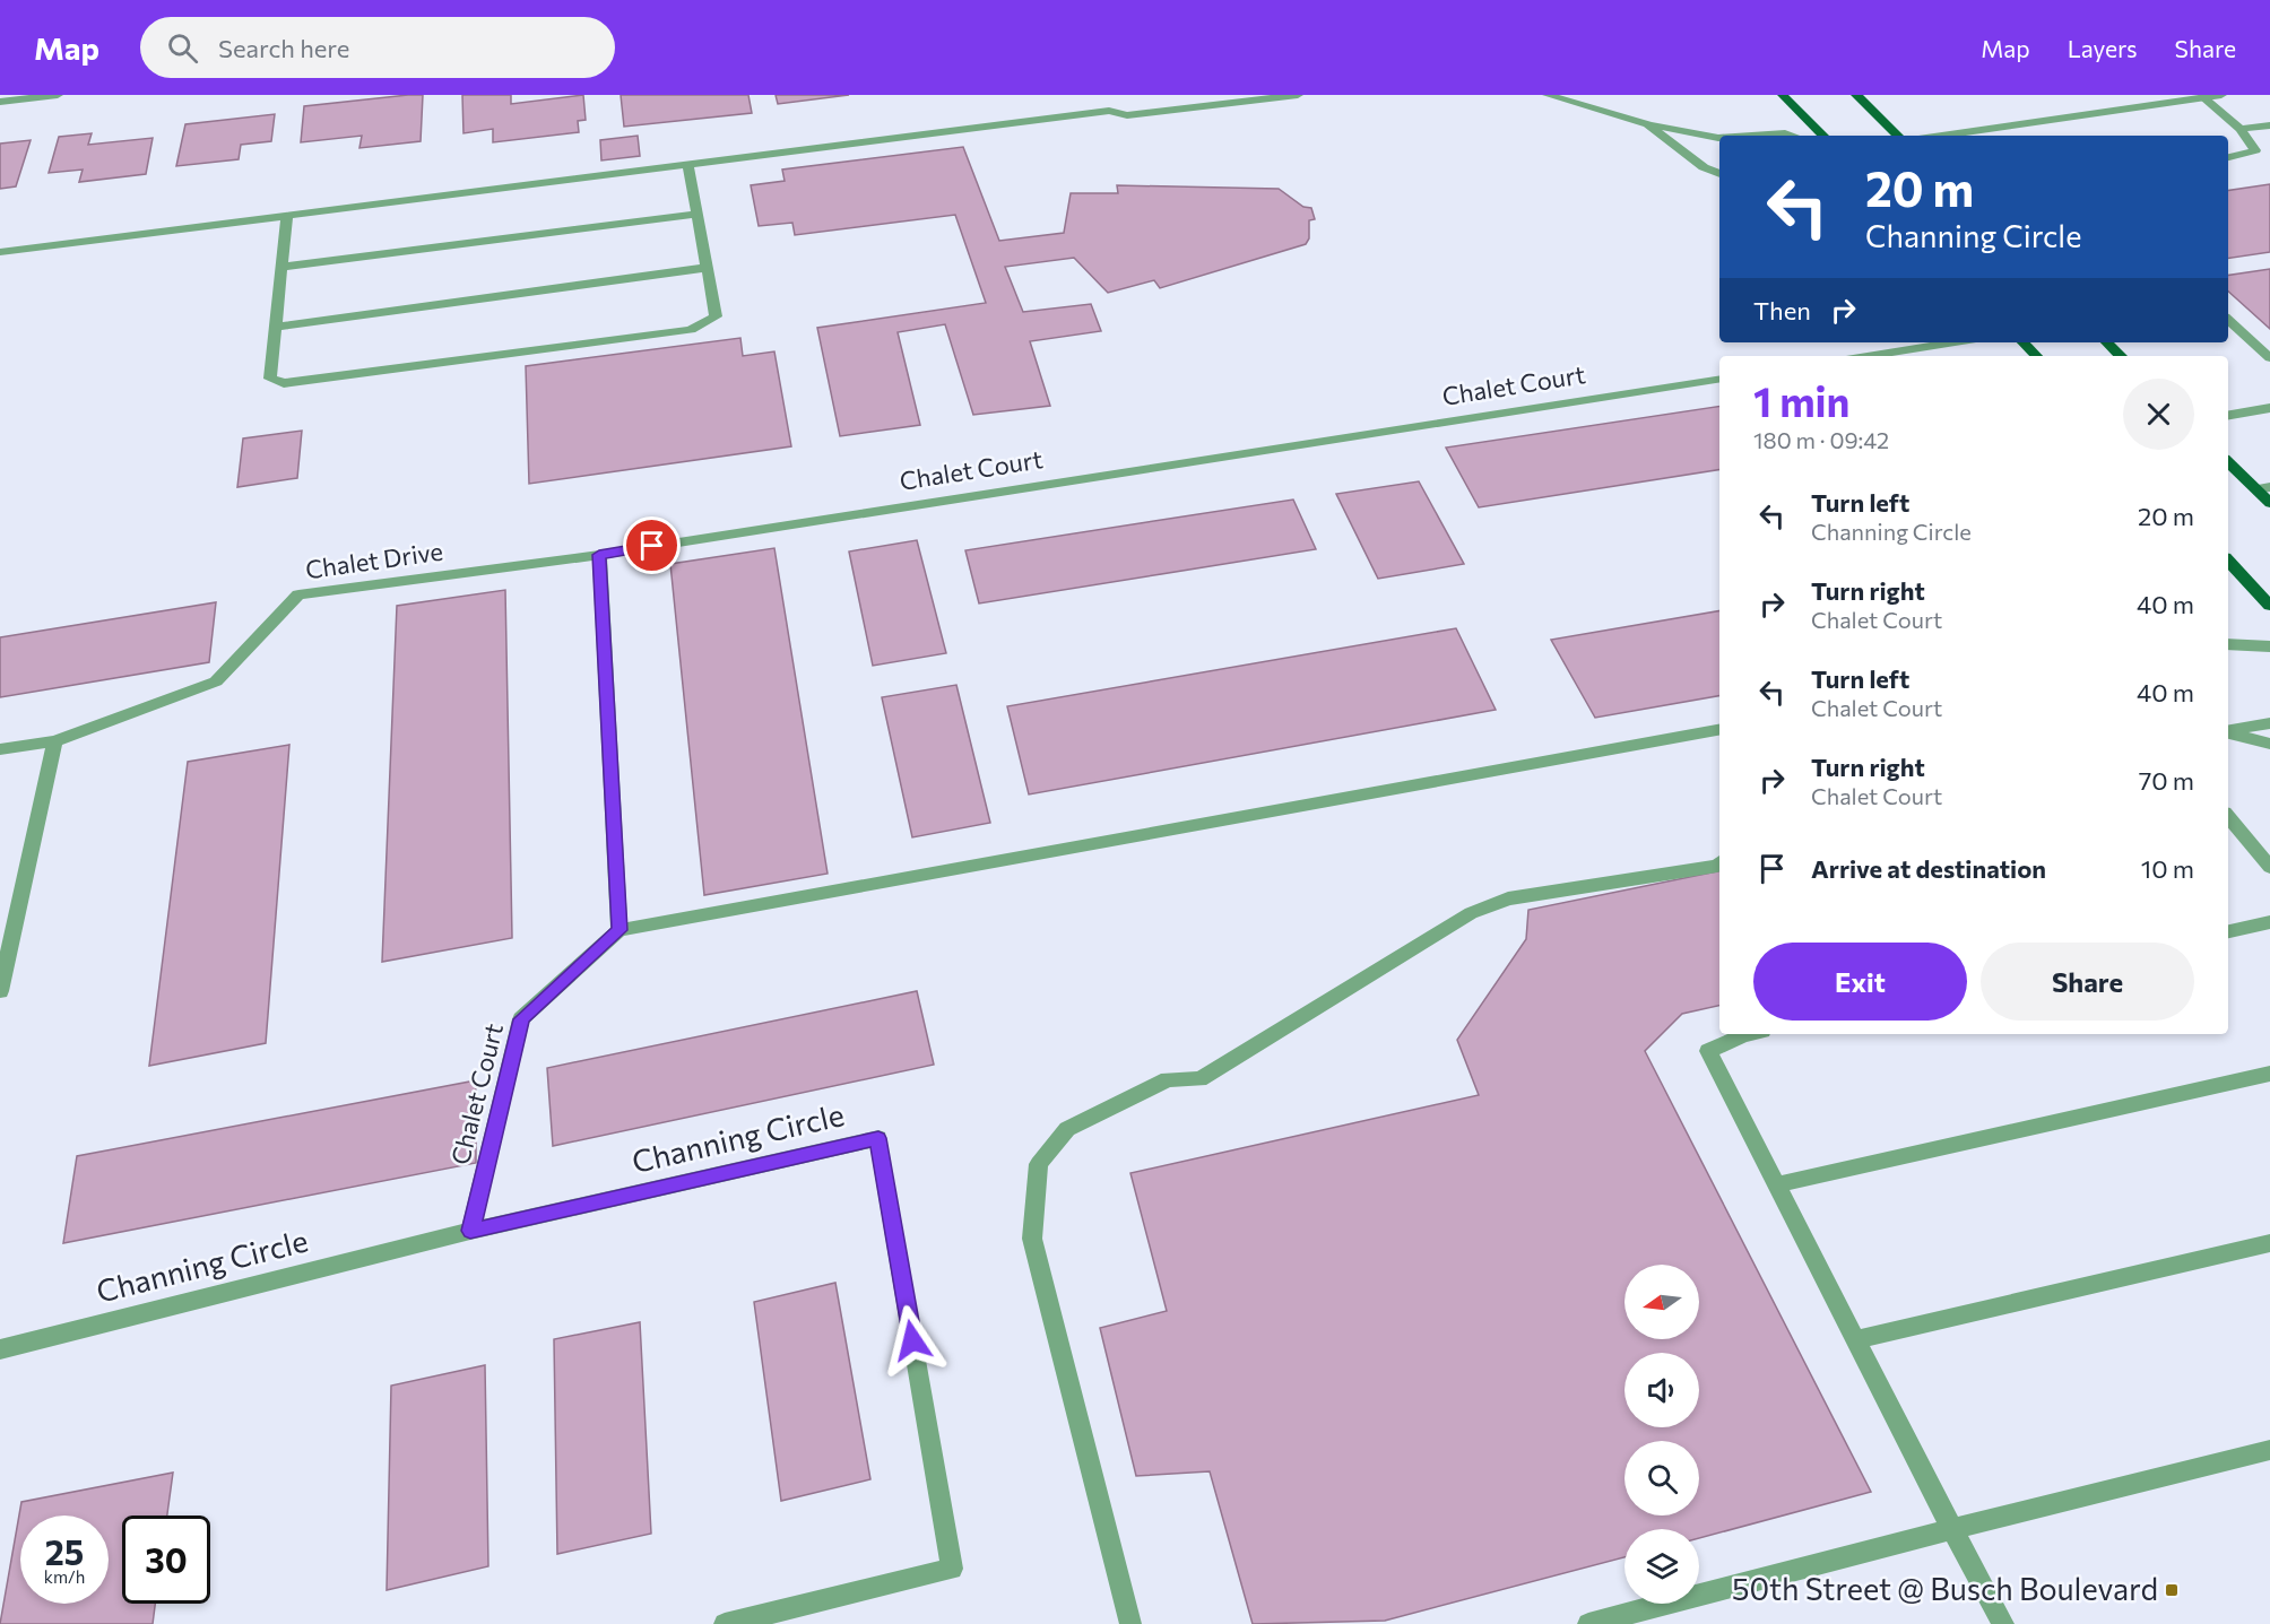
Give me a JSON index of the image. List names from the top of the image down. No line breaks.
{"streets":{"street":["Chalet Court","Chalet Drive","Channing Circle"]},"crossings":[["Chalet Court","Chalet Drive"],["Chalet Court","Channing Circle"]],"places":{"transit":["50th Street @ Busch Boulevard"]},"north":"left","page":{"header":"Map","search":"Search here","nav":["Map","Layers","Share"],"turn":["20 m","Channing Circle"],"then":"Then","heading":["1 min","180 m · 09:42"],"list":[{"name":"Turn left","note":"Channing Circle","value":"20 m"},{"name":"Turn right","note":"Chalet Court","value":"40 m"},{"name":"Turn left","note":"Chalet Court","value":"40 m"},{"name":"Turn right","note":"Chalet Court","value":"70 m"},{"name":"Arrive at destination","value":"10 m"}],"buttons":["Exit","Share"],"speed":"25 km/h","limit":"30"}}
